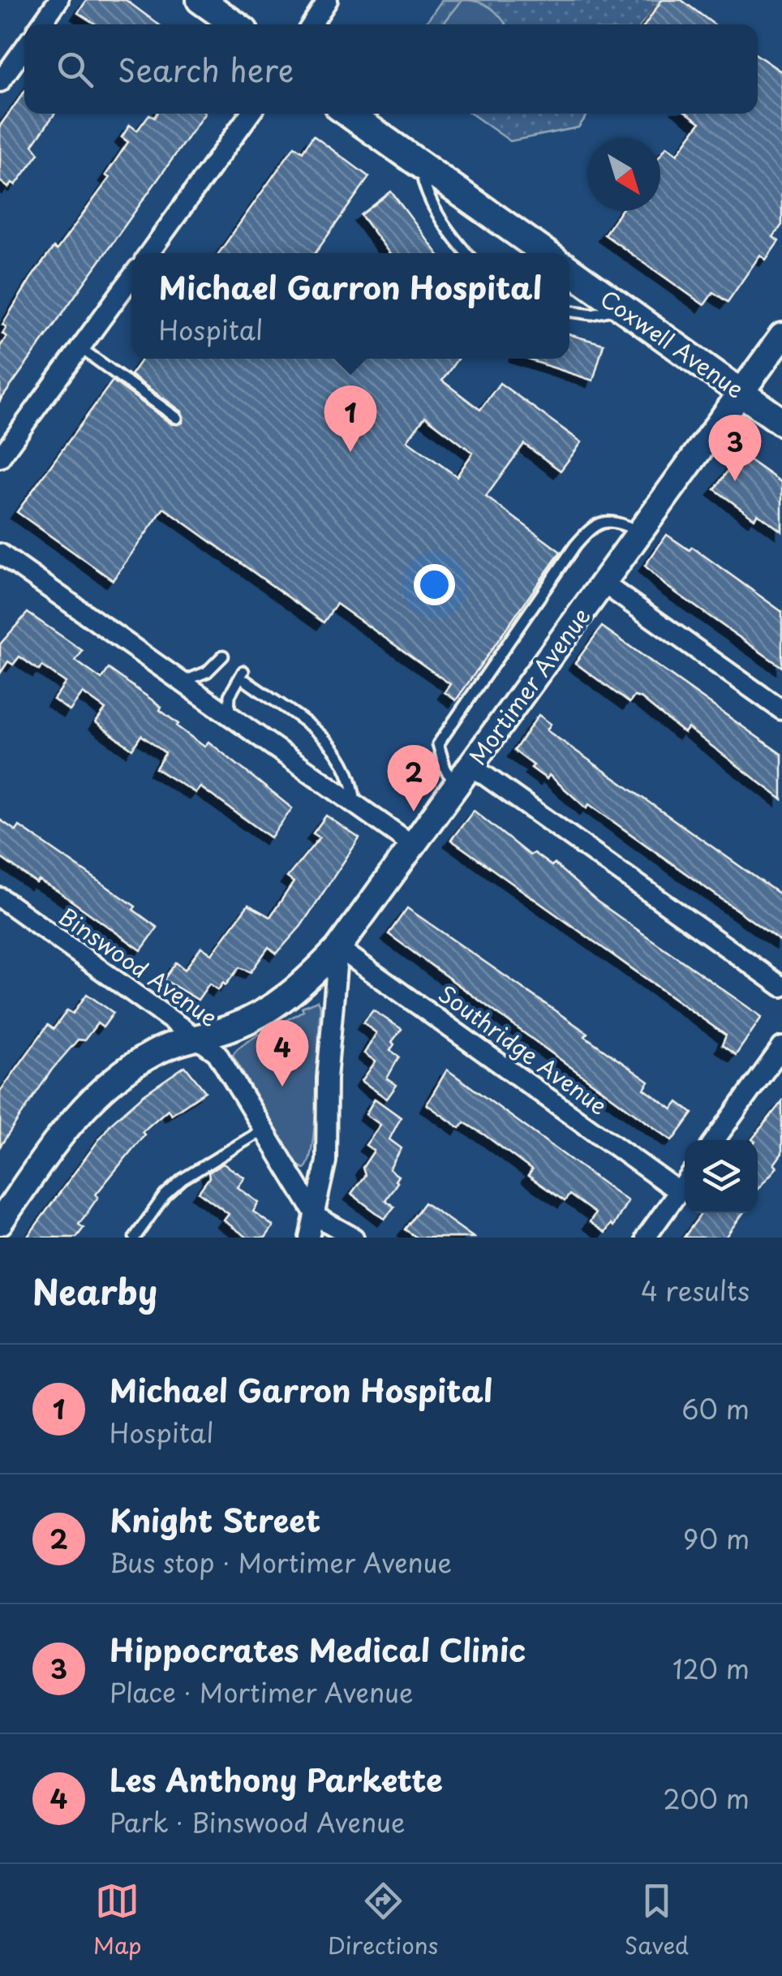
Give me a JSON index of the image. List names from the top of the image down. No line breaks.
{"streets":{"main road":["Coxwell Avenue"],"street":["Mortimer Avenue","Binswood Avenue","Southridge Avenue"]},"crossings":[["Coxwell Avenue","Mortimer Avenue"],["Mortimer Avenue","Binswood Avenue"],["Mortimer Avenue","Southridge Avenue"]],"north":"bottom right","page":{"search":"Search here","popup":["Michael Garron Hospital","Hospital"],"pins":["1","3","2","4"],"heading":["Nearby","4 results"],"list":[{"mark":"1","name":"Michael Garron Hospital","note":"Hospital","value":"60 m"},{"mark":"2","name":"Knight Street","note":"Bus stop · Mortimer Avenue","value":"90 m"},{"mark":"3","name":"Hippocrates Medical Clinic","note":"Place · Mortimer Avenue","value":"120 m"},{"mark":"4","name":"Les Anthony Parkette","note":"Park · Binswood Avenue","value":"200 m"}],"nav":["Map","Directions","Saved"]}}
